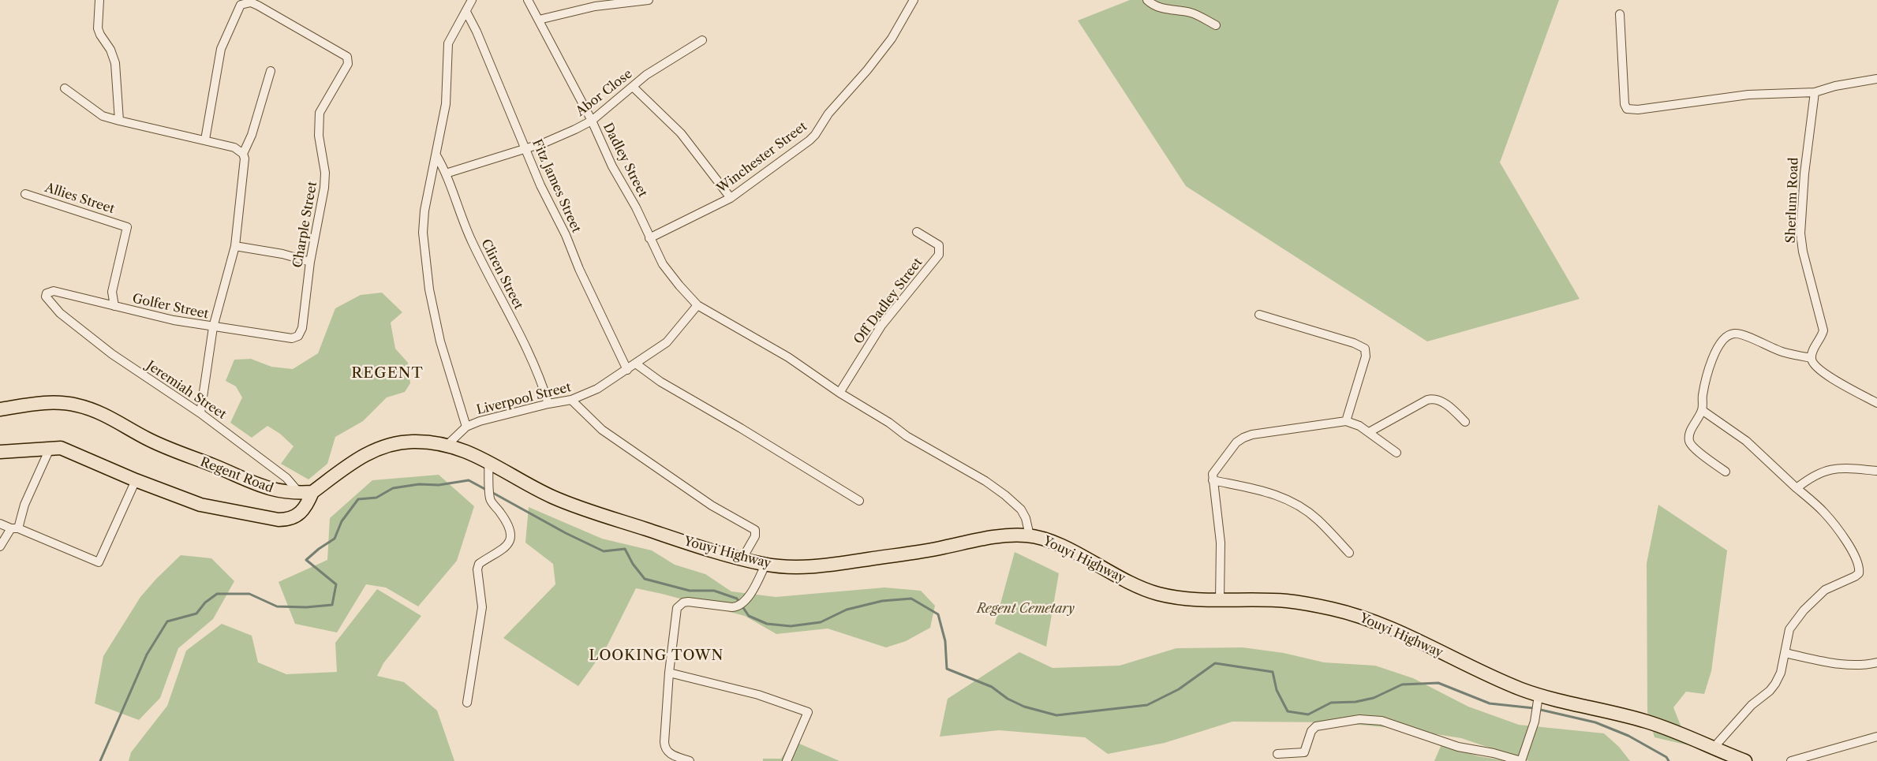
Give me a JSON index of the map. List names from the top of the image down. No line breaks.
{"streets":{"main road":["Regent Road","Youyi Highway"],"street":["Abor Close","Winchester Street","Dadley Street","Fitz James Street","Allies Street","Sherlum Road","Charple Street","Cliren Street","Off Dadley Street","Golfer Street","Jeremiah Street","Liverpool Street"]},"crossings":[["Abor Close","Dadley Street"],["Abor Close","Fitz James Street"],["Abor Close","Cliren Street"],["Winchester Street","Dadley Street"],["Dadley Street","Off Dadley Street"],["Dadley Street","Liverpool Street"],["Dadley Street","Youyi Highway"],["Fitz James Street","Liverpool Street"],["Allies Street","Golfer Street"],["Charple Street","Golfer Street"],["Cliren Street","Liverpool Street"],["Golfer Street","Jeremiah Street"],["Jeremiah Street","Regent Road"],["Jeremiah Street","Youyi Highway"],["Liverpool Street","Youyi Highway"],["Regent Road","Youyi Highway"]],"districts":["REGENT","LOOKING TOWN"],"parks":["Regent Cemetary"]}
